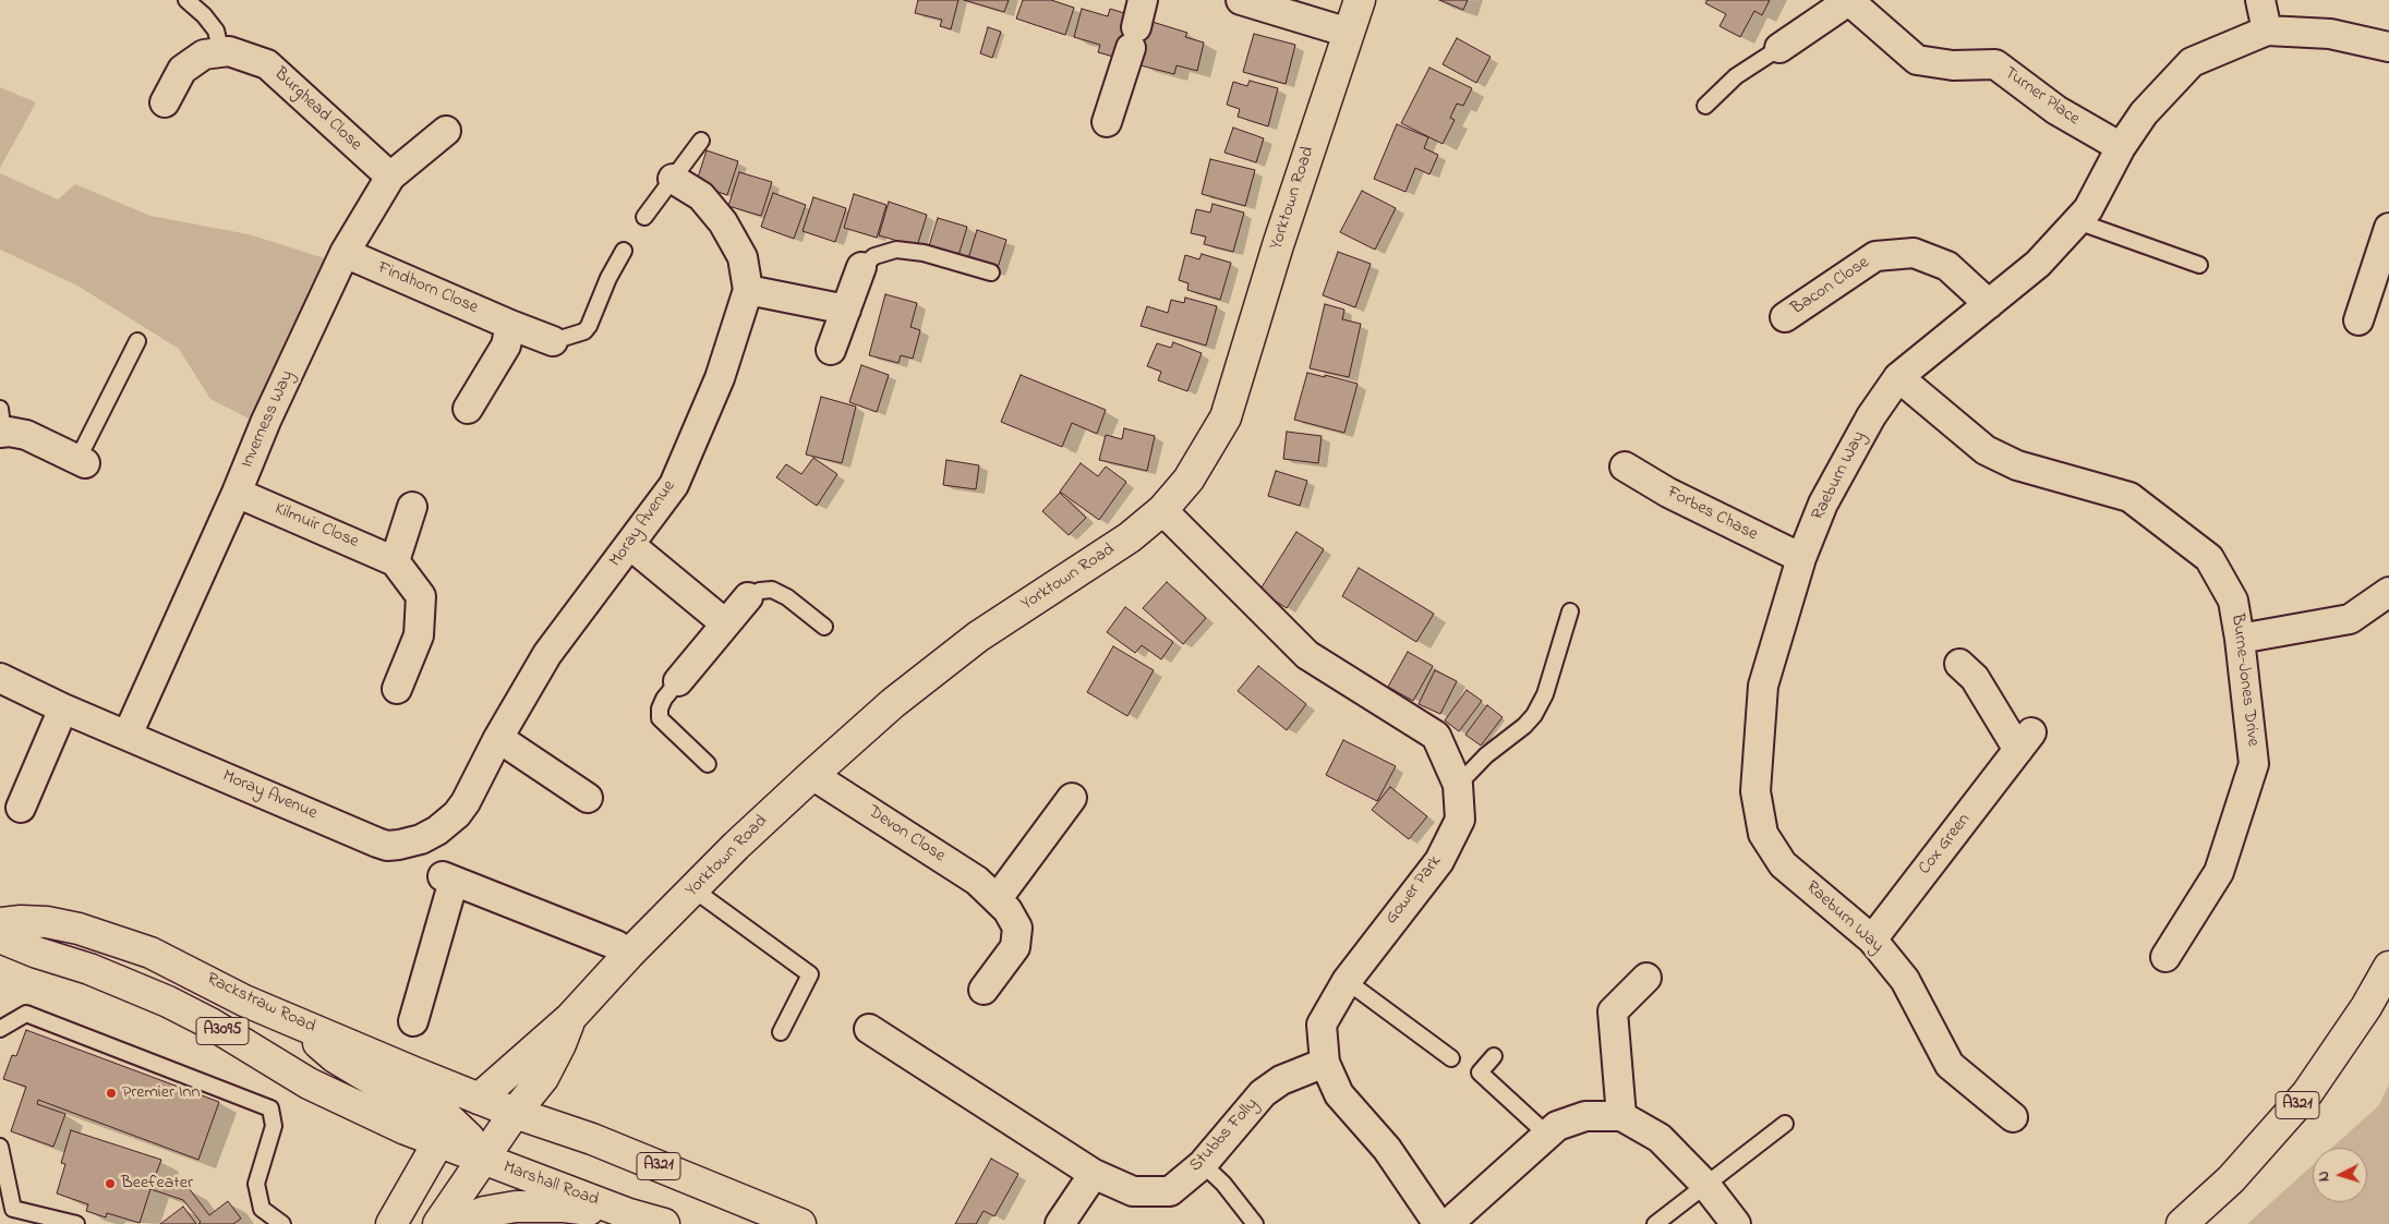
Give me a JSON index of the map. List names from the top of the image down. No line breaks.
{"streets":{"main road":["Yorktown Road","Rackstraw Road","A3095","A321","Marshall Road"],"street":["Turner Place","Burghead Close","Bacon Close","Findhorn Close","Inverness Way","Raeburn Way","Forbes Chase","Moray Avenue","Kilmuir Close","Burne-Jones Drive","Devon Close","Cox Green","Gower Park","Stubbs Folly"]},"crossings":[["Turner Place","Raeburn Way"],["Burghead Close","Inverness Way"],["Yorktown Road","Devon Close"],["Yorktown Road","Gower Park"],["Yorktown Road","Rackstraw Road"],["Yorktown Road","A3095"],["Yorktown Road","A321"],["Yorktown Road","Marshall Road"],["Bacon Close","Raeburn Way"],["Findhorn Close","Inverness Way"],["Inverness Way","Moray Avenue"],["Inverness Way","Kilmuir Close"],["Raeburn Way","Forbes Chase"],["Raeburn Way","Burne-Jones Drive"],["Raeburn Way","Cox Green"],["Gower Park","Stubbs Folly"],["Rackstraw Road","A3095"],["Rackstraw Road","A321"],["A3095","Marshall Road"]],"places":["Premier Inn","Beefeater"],"north":"left"}
